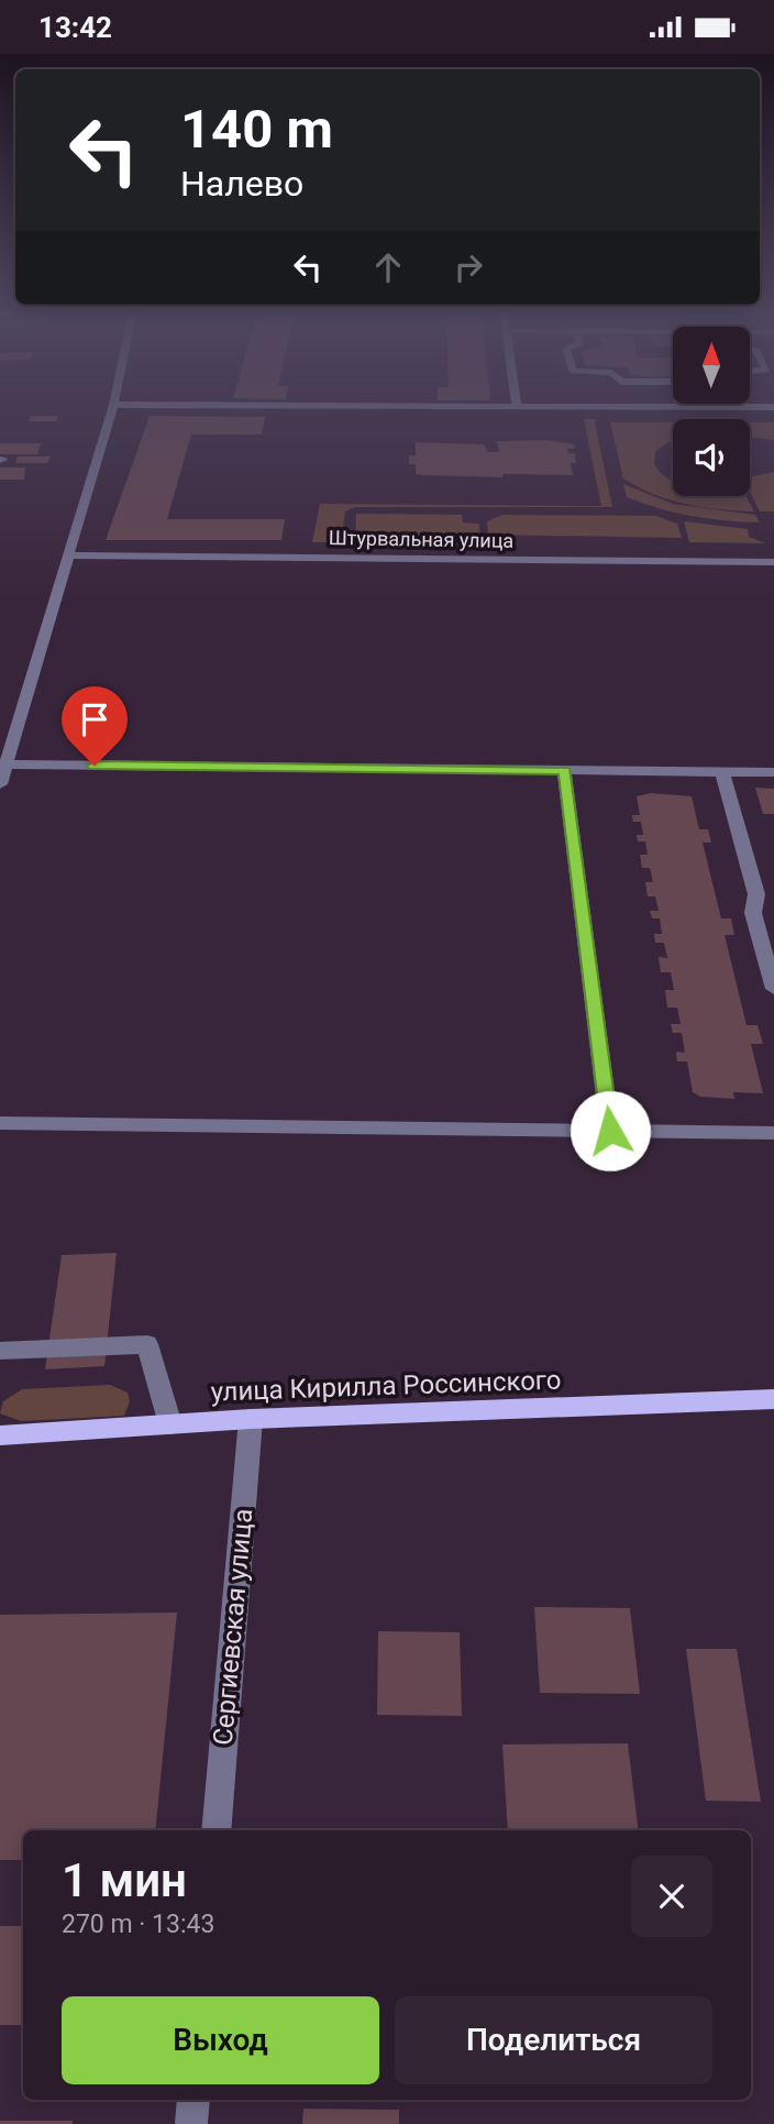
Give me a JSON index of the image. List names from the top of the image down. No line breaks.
{"streets":{"main road":["улица Кирилла Россинского"],"street":["Штурвальная улица","Сергиевская улица"]},"crossings":[["улица Кирилла Россинского","Сергиевская улица"]],"north":"top","page":{"status":"13:42","turn":["140 m","Налево"],"heading":["1 мин","270 m · 13:43"],"buttons":["Выход","Поделиться"]}}
